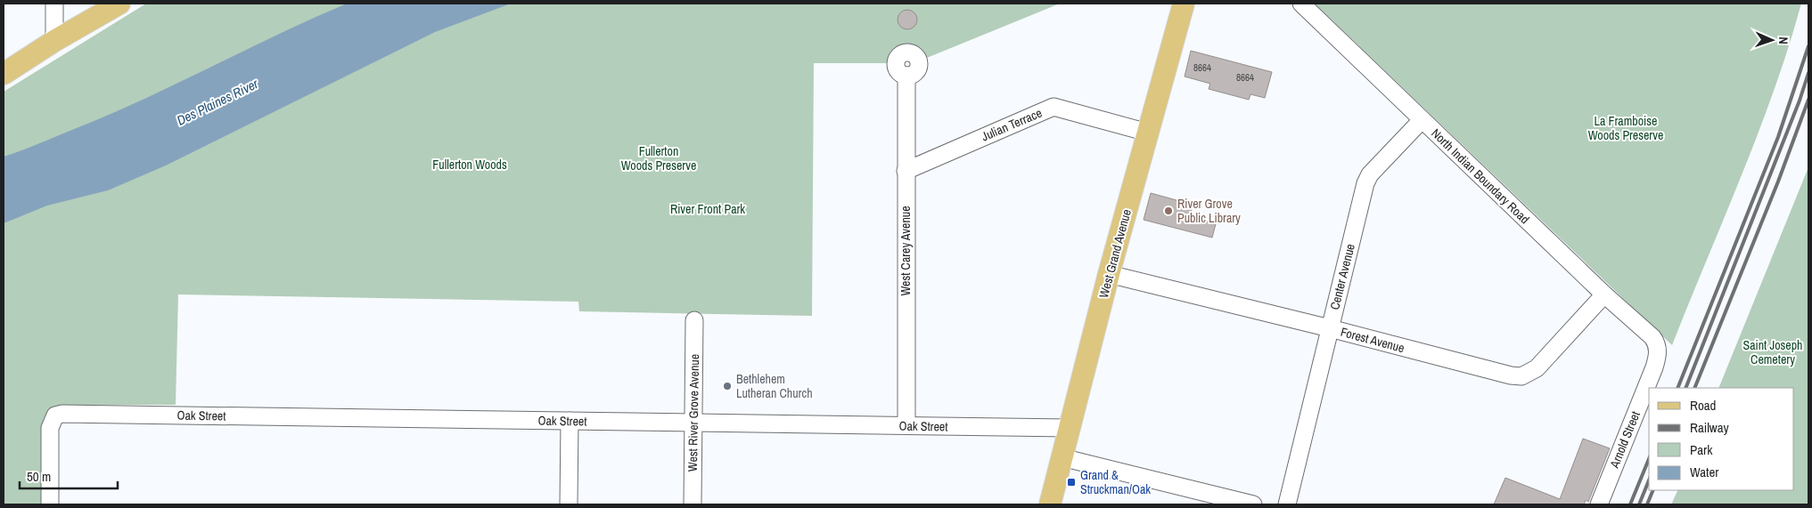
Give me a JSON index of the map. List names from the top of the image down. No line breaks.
{"streets":{"main road":["West Grand Avenue"],"street":["Julian Terrace","North Indian Boundary Road","West Carey Avenue","Center Avenue","Forest Avenue","West River Grove Avenue","Oak Street","Arnold Street"]},"crossings":[["Julian Terrace","West Carey Avenue"],["Julian Terrace","West Grand Avenue"],["North Indian Boundary Road","Center Avenue"],["North Indian Boundary Road","Forest Avenue"],["North Indian Boundary Road","Arnold Street"],["West Carey Avenue","Oak Street"],["West Grand Avenue","Forest Avenue"],["West Grand Avenue","Oak Street"],["Center Avenue","Forest Avenue"],["West River Grove Avenue","Oak Street"]],"water":["Des Plaines River"],"parks":["La Framboise Woods Preserve","Fullerton Woods Preserve","Fullerton Woods","River Front Park","Saint Joseph Cemetery"],"places":{"other":["River Grove Public Library","Bethlehem Lutheran Church"],"transit":["Grand & Struckman/Oak"]},"house_numbers":["8664","8664"],"legend":["Road","Railway","Park","Water"],"scale_bar":"50 m","north":"right"}
